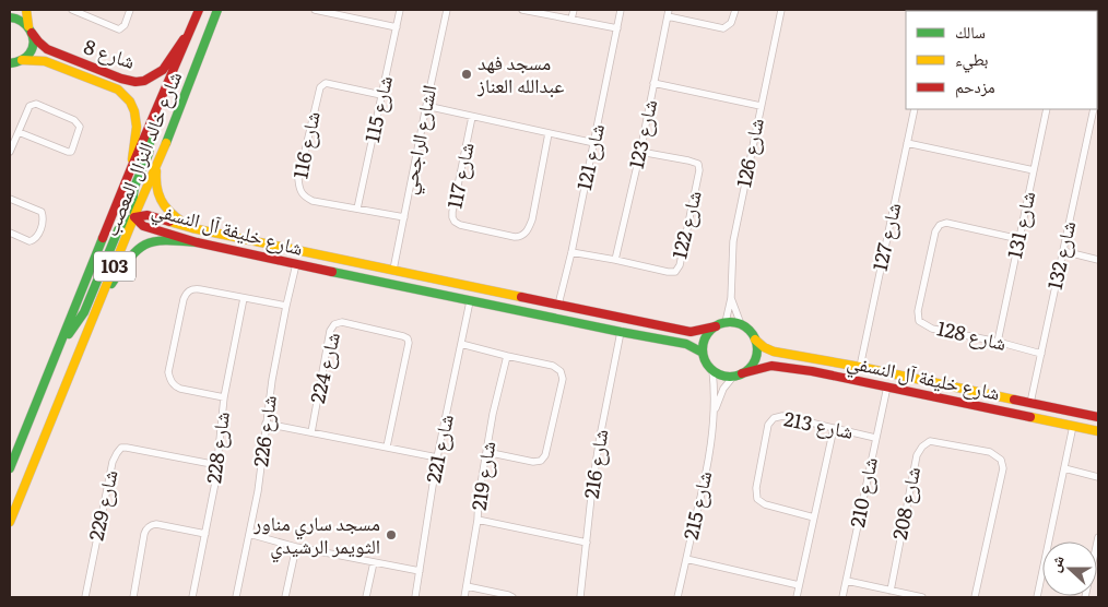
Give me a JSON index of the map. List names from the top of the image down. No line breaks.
{"streets":{"street":["شارع 8","شارع 115","شارع 123","الشارع الراجحي","شارع 116","شارع 126","شارع خالد النزال المعصب","شارع 121","شارع 117","شارع 122","شارع 131","شارع خليفة آل النسفي","شارع 127","شارع 132","103","شارع 128","شارع 224","شارع 213","شارع 226","شارع 228","شارع 221","شارع 216","شارع 219","شارع 210","شارع 208","شارع 229","شارع 215"]},"crossings":[["شارع 8","شارع خالد النزال المعصب"],["شارع 115","شارع 116"],["شارع 123","شارع 122"],["الشارع الراجحي","شارع 116"],["الشارع الراجحي","شارع خليفة آل النسفي"],["شارع 126","شارع خليفة آل النسفي"],["شارع 126","شارع 215"],["شارع خالد النزال المعصب","شارع خليفة آل النسفي"],["شارع 121","شارع 122"],["شارع 121","شارع خليفة آل النسفي"],["شارع 131","شارع 128"],["شارع خليفة آل النسفي","شارع 127"],["شارع خليفة آل النسفي","شارع 132"],["شارع خليفة آل النسفي","شارع 226"],["شارع خليفة آل النسفي","شارع 221"],["شارع خليفة آل النسفي","شارع 216"],["شارع خليفة آل النسفي","شارع 210"],["شارع خليفة آل النسفي","شارع 215"],["شارع 132","شارع 128"],["شارع 213","شارع 210"],["شارع 228","شارع 229"]],"places":["مسجد فهد عبدالله العناز","مسجد ساري مناور الثويمر الرشيدي"],"legend":["سالك","بطيء","مزدحم"],"north":"left"}
